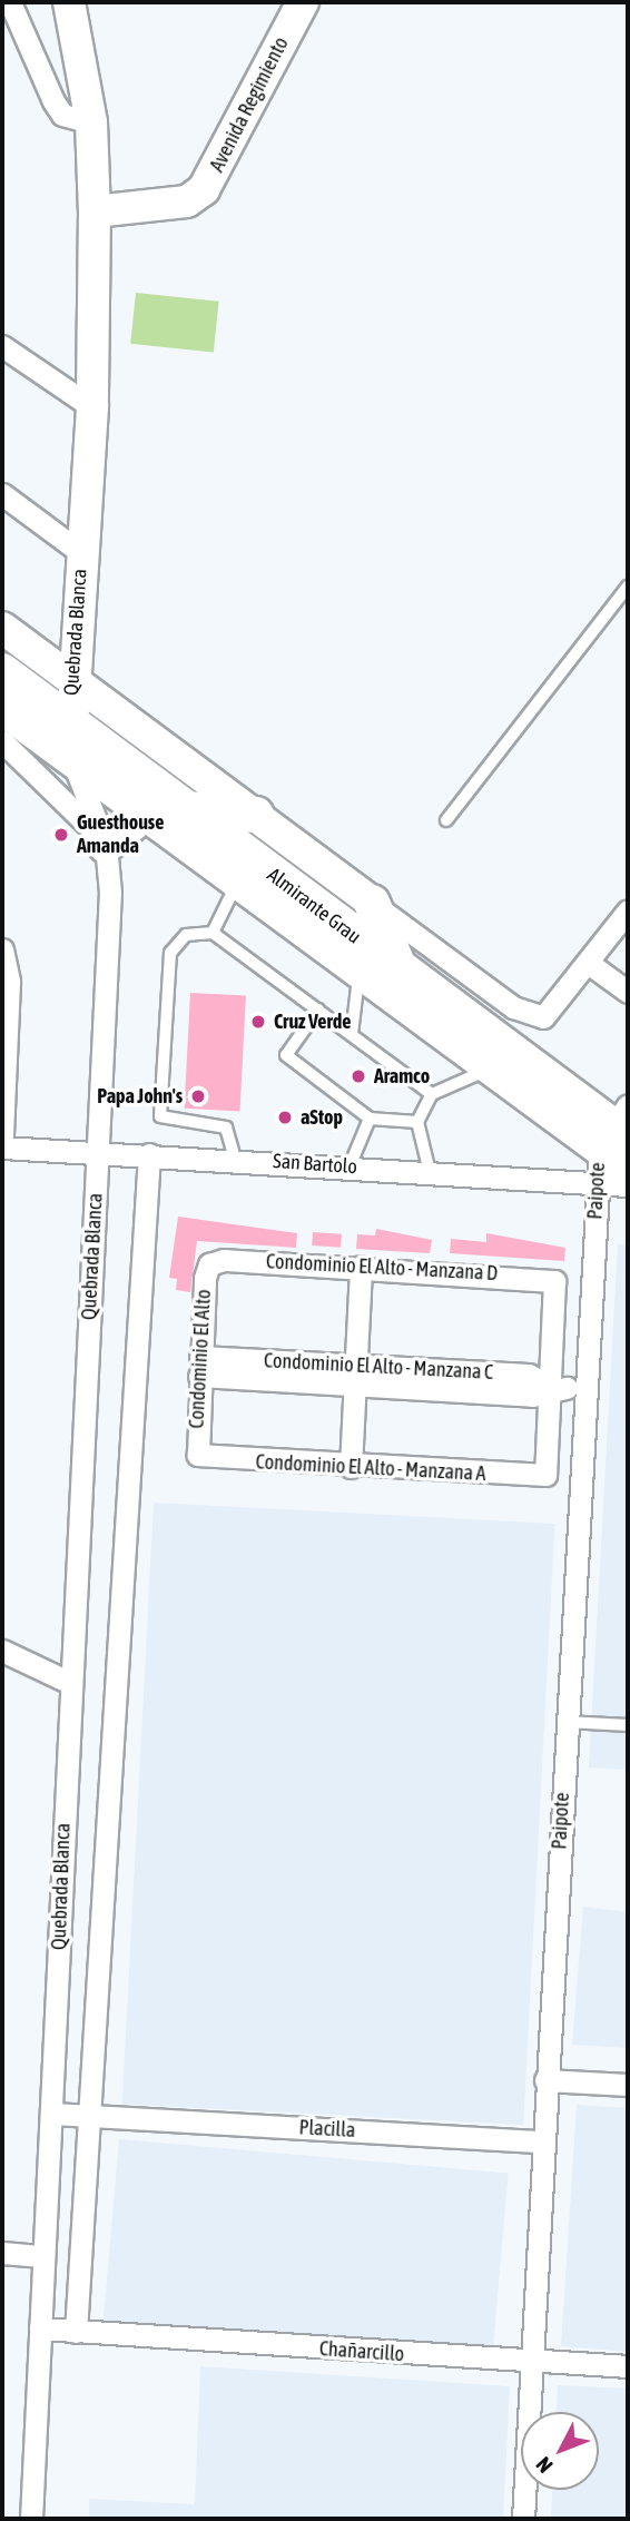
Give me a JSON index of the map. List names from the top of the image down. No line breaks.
{"streets":{"main road":["Almirante Grau"],"street":["Avenida Regimiento","Quebrada Blanca","San Bartolo","Paipote","Condominio El Alto - Manzana D","Condominio El Alto","Condominio El Alto - Manzana A","Placilla","Chañarcillo"]},"crossings":[["Avenida Regimiento","Quebrada Blanca"],["Quebrada Blanca","Almirante Grau"],["Quebrada Blanca","San Bartolo"],["Quebrada Blanca","Placilla"],["Quebrada Blanca","Chañarcillo"],["Almirante Grau","San Bartolo"],["Almirante Grau","Paipote"],["San Bartolo","Paipote"],["Paipote","Placilla"],["Paipote","Chañarcillo"],["Condominio El Alto - Manzana D","Condominio El Alto"],["Condominio El Alto - Manzana D","Condominio El Alto - Manzana A"],["Condominio El Alto","Condominio El Alto - Manzana A"]],"places":["Guesthouse Amanda","Cruz Verde","Aramco","Papa John's","aStop"],"north":"bottom left"}
